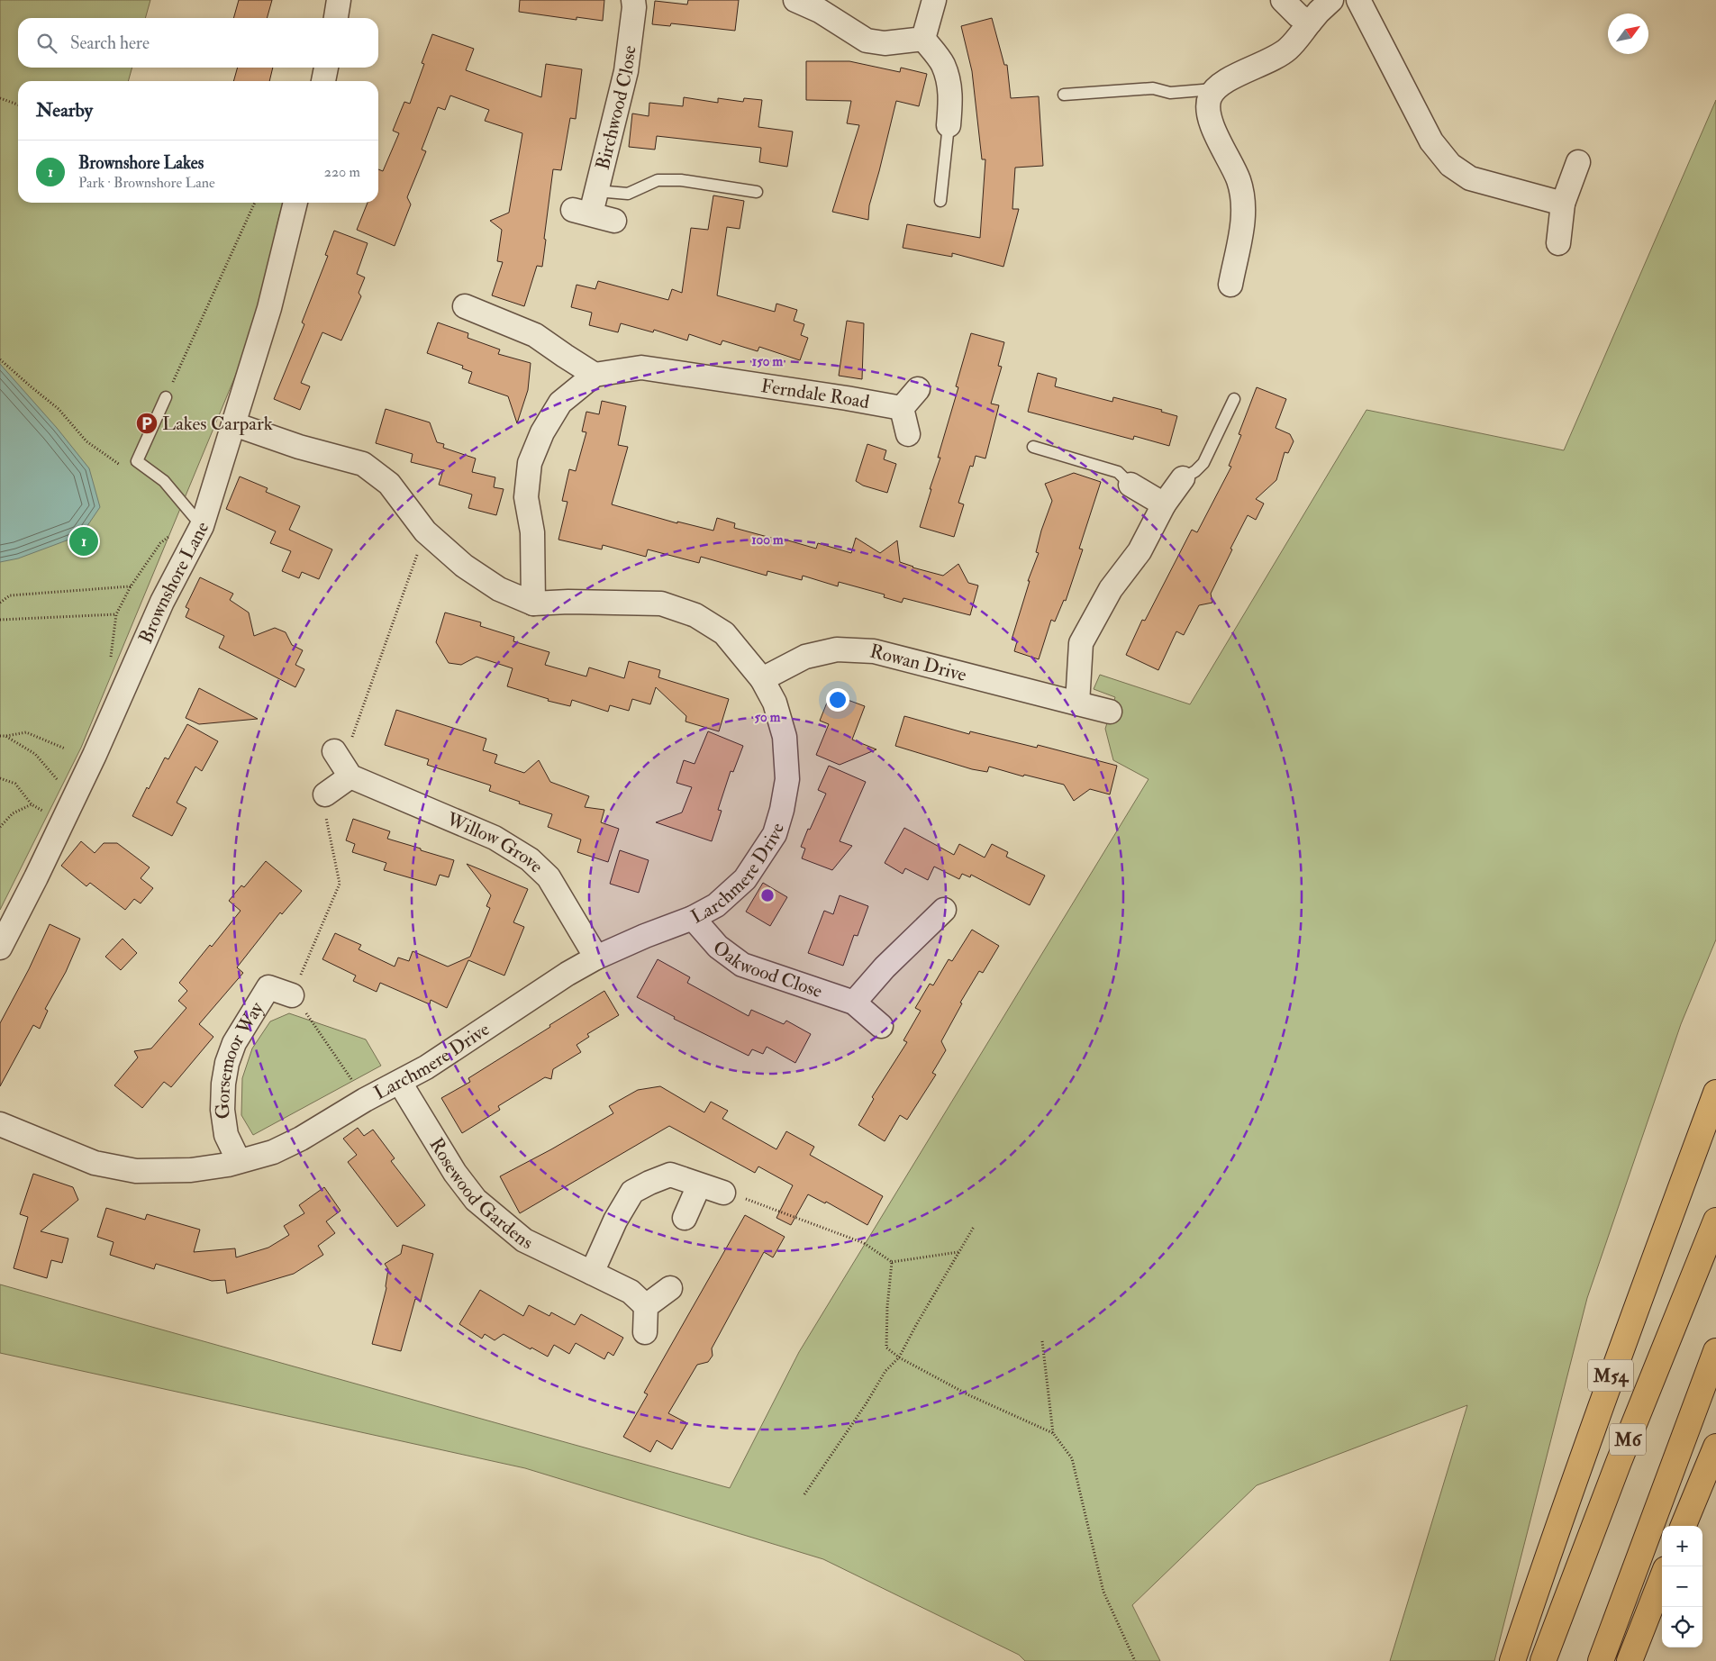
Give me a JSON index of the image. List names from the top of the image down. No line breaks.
{"streets":{"highway":["M54","M6"],"street":["Birchwood Close","Ferndale Road","Brownshore Lane","Rowan Drive","Willow Grove","Larchmere Drive","Oakwood Close","Gorsemoor Way","Rosewood Gardens"]},"crossings":[["Brownshore Lane","Larchmere Drive"],["Rowan Drive","Larchmere Drive"],["Willow Grove","Larchmere Drive"],["Larchmere Drive","Oakwood Close"],["Larchmere Drive","Gorsemoor Way"],["Larchmere Drive","Rosewood Gardens"]],"places":{"parking":["Lakes Carpark"]},"north":"top right","page":{"search":"Search here","heading":"Nearby","list":[{"mark":"1","name":"Brownshore Lakes","note":"Park · Brownshore Lane","value":"220 m"}],"pins":"1","map_buttons":["+","−"]},"rings":["150 m","100 m","50 m"]}
